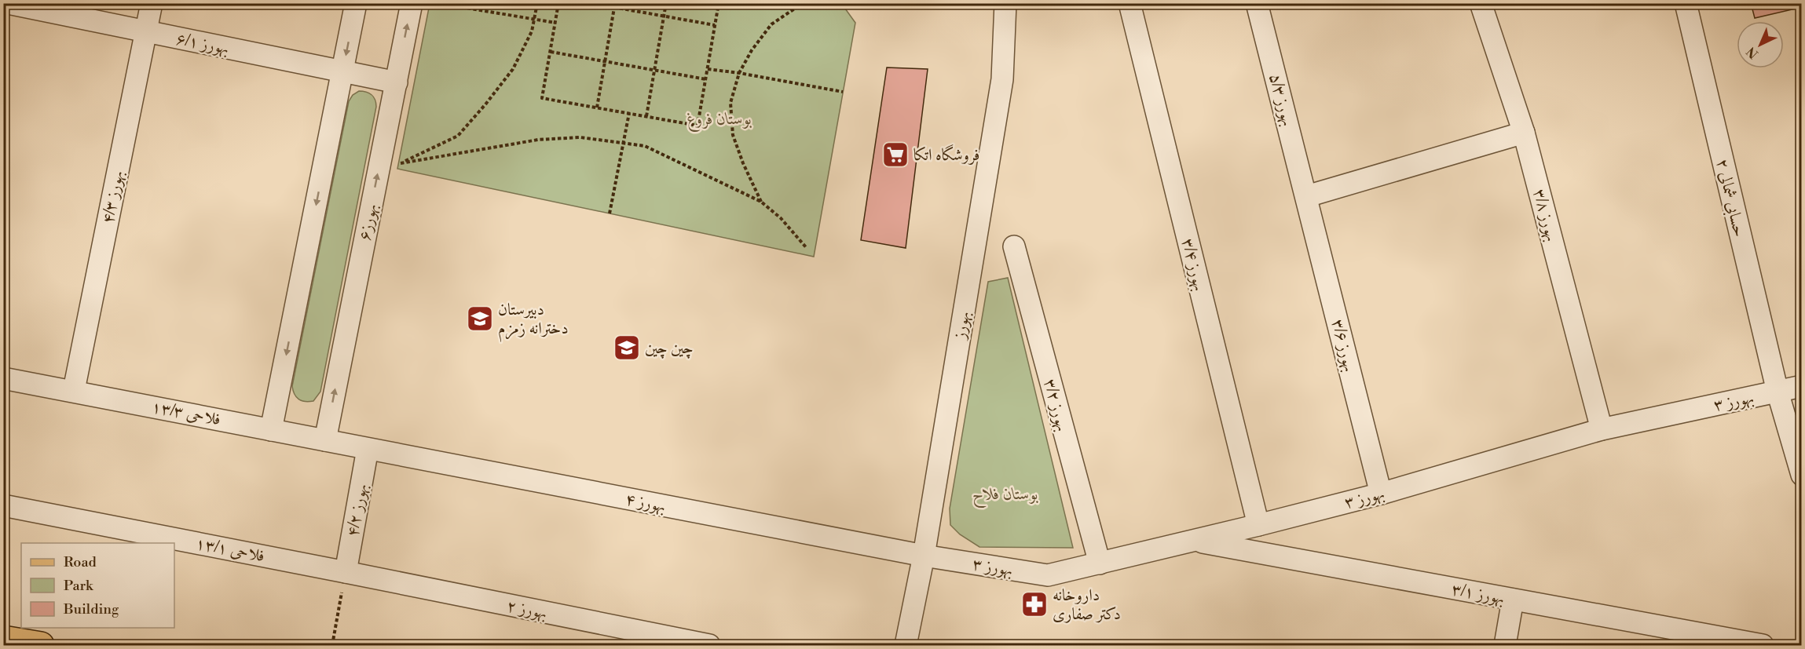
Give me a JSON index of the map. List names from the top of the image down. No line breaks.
{"streets":{"street":["بهورز ۶/۱","بهورز ۵/۳","بهورز ۴/۳","حسابی شمالی ۲","بهورز ۳/۸","بهورز۶","بهورز ۳/۴","بهورز","بهورز ۳/۶","بهورز ۳","بهورز ۳/۲","فلاحی ۱۳/۳","بهورز ۴","بهورز ۴/۲","فلاحی ۱۳/۱","بهورز ۳/۱","بهورز ۲"]},"crossings":[["بهورز ۶/۱","بهورز ۴/۳"],["بهورز ۶/۱","بهورز۶"],["بهورز ۵/۳","بهورز ۳/۶"],["بهورز ۴/۳","فلاحی ۱۳/۳"],["حسابی شمالی ۲","بهورز ۳"],["بهورز ۳/۸","بهورز ۳"],["بهورز۶","فلاحی ۱۳/۳"],["بهورز ۳/۴","بهورز ۳"],["بهورز","بهورز ۳"],["بهورز","بهورز ۴"],["بهورز ۳/۶","بهورز ۳"],["بهورز ۳","بهورز ۳/۲"],["بهورز ۳","بهورز ۴"],["بهورز ۳","بهورز ۳/۱"],["فلاحی ۱۳/۳","بهورز ۴"],["فلاحی ۱۳/۳","بهورز ۴/۲"],["بهورز ۴","بهورز ۴/۲"],["بهورز ۴/۲","فلاحی ۱۳/۱"],["بهورز ۴/۲","بهورز ۲"],["فلاحی ۱۳/۱","بهورز ۲"]],"parks":["بوستان فروغ","بوستان فلاح"],"places":{"supermarket":["فروشگاه اتکا"],"school or university":["دبیرستان دخترانه زمزم","چین چین"],"pharmacy":["داروخانه دکتر صفاری"]},"legend":["Road","Park","Building"],"north":"bottom left"}
